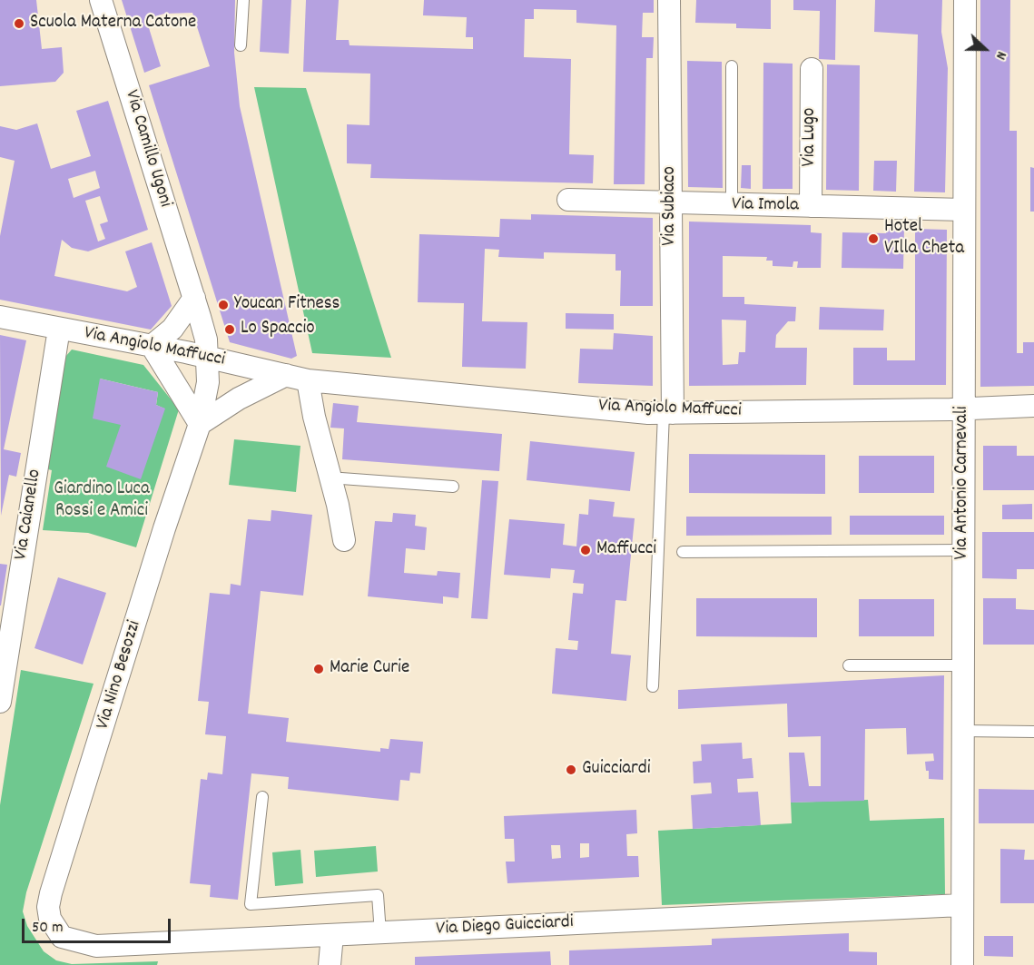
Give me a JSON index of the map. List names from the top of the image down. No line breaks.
{"streets":{"street":["Via Lugo","Via Camillo Ugoni","Via Subiaco","Via Imola","Via Angiolo Maffucci","Via Antonio Carnevali","Via Caianello","Via Nino Besozzi","Via Diego Guicciardi"]},"crossings":[["Via Lugo","Via Imola"],["Via Camillo Ugoni","Via Angiolo Maffucci"],["Via Camillo Ugoni","Via Nino Besozzi"],["Via Subiaco","Via Imola"],["Via Subiaco","Via Angiolo Maffucci"],["Via Imola","Via Antonio Carnevali"],["Via Angiolo Maffucci","Via Antonio Carnevali"],["Via Angiolo Maffucci","Via Caianello"],["Via Angiolo Maffucci","Via Nino Besozzi"],["Via Antonio Carnevali","Via Diego Guicciardi"],["Via Nino Besozzi","Via Diego Guicciardi"]],"parks":["Giardino Luca Rossi e Amici"],"places":["Scuola Materna Catone","Hotel VIlla Cheta","Youcan Fitness","Lo Spaccio","Maffucci","Marie Curie","Guicciardi"],"scale_bar":"50 m","north":"right"}
